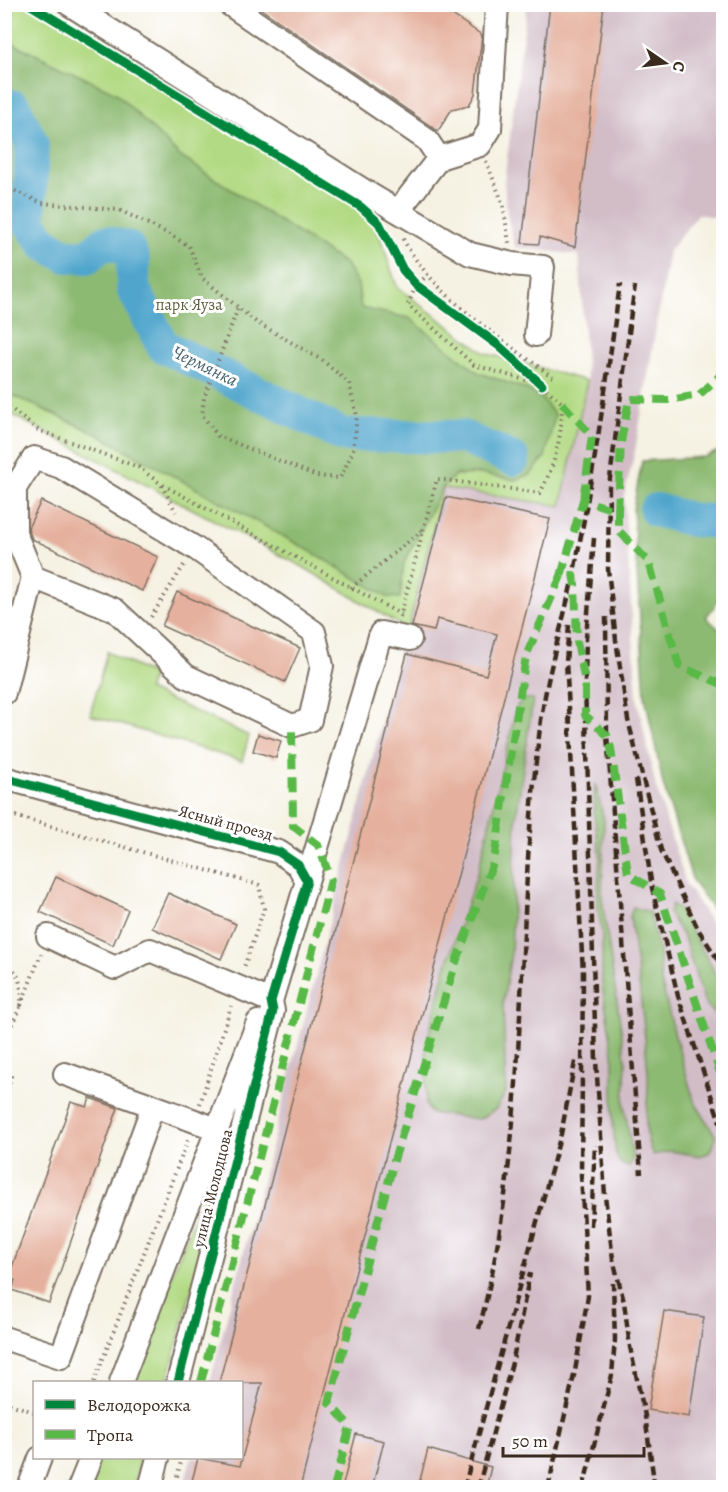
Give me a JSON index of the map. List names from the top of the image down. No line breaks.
{"streets":{"street":["Ясный проезд","улица Молодцова"]},"water":["Чермянка"],"parks":["парк Яуза"],"legend":["Велодорожка","Тропа"],"scale_bar":"50 m","north":"right"}
